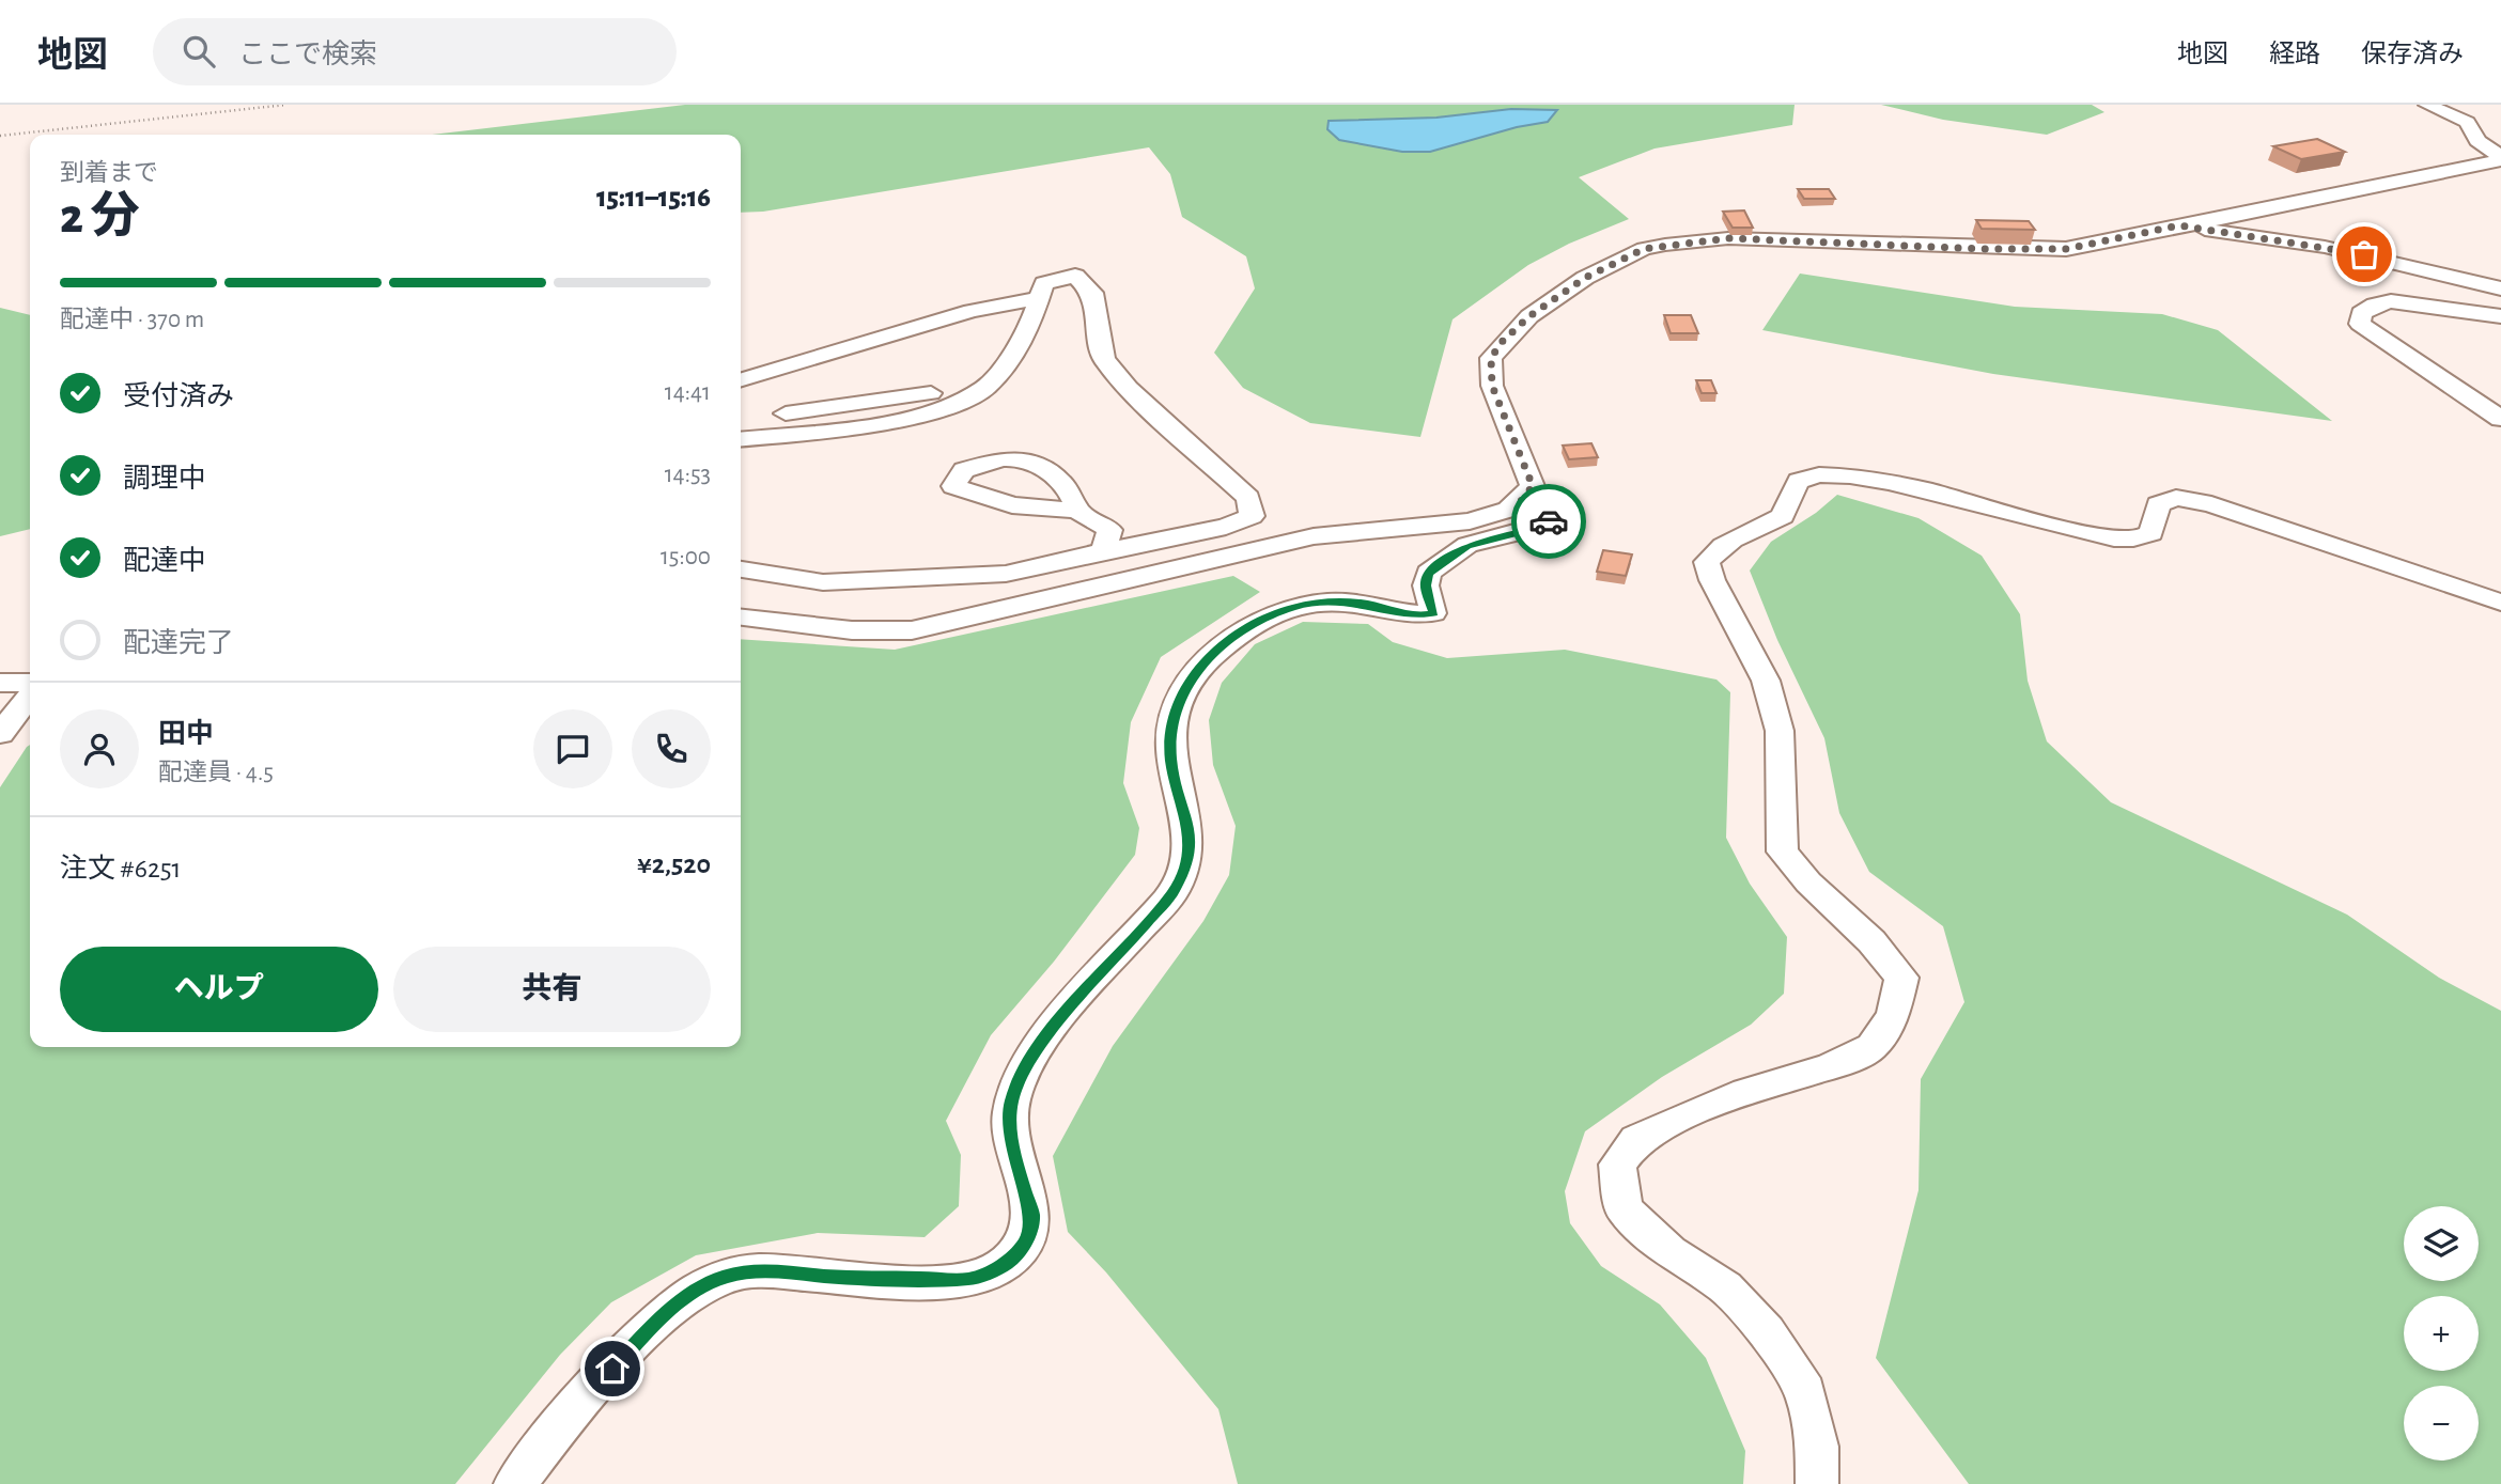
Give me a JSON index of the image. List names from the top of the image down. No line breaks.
{"page":{"header":"地図","search":"ここで検索","nav":["地図","経路","保存済み"],"heading":["2 分","到着まで","15:11–15:16"],"panel":["田中","配達員 · 4.5","注文 #6251","¥2,520"],"bar":"配達中 · 370 m","list":[["受付済み","14:41"],["調理中","14:53"],["配達中","15:00"],"配達完了"],"buttons":["ヘルプ","共有"],"map_buttons":["+","−"]}}
